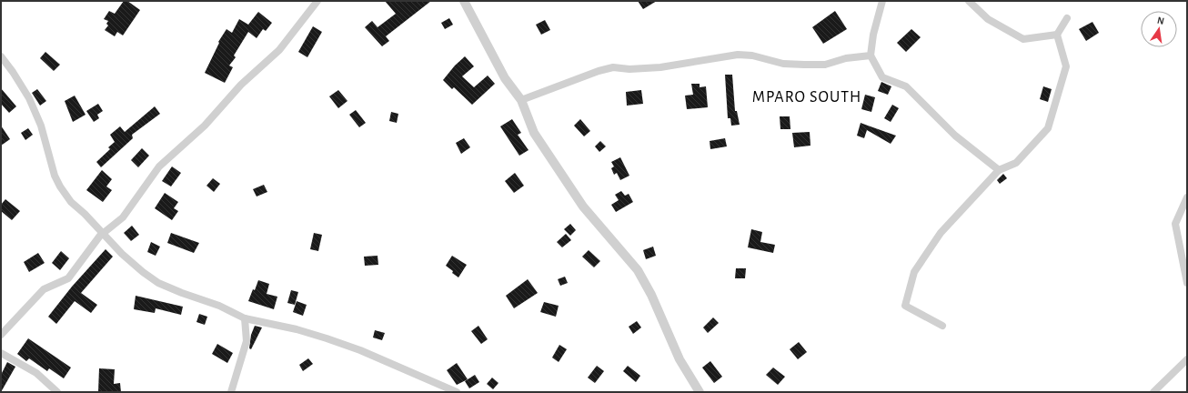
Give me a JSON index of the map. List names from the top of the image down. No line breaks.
{"districts":["MPARO SOUTH"],"north":"top"}
